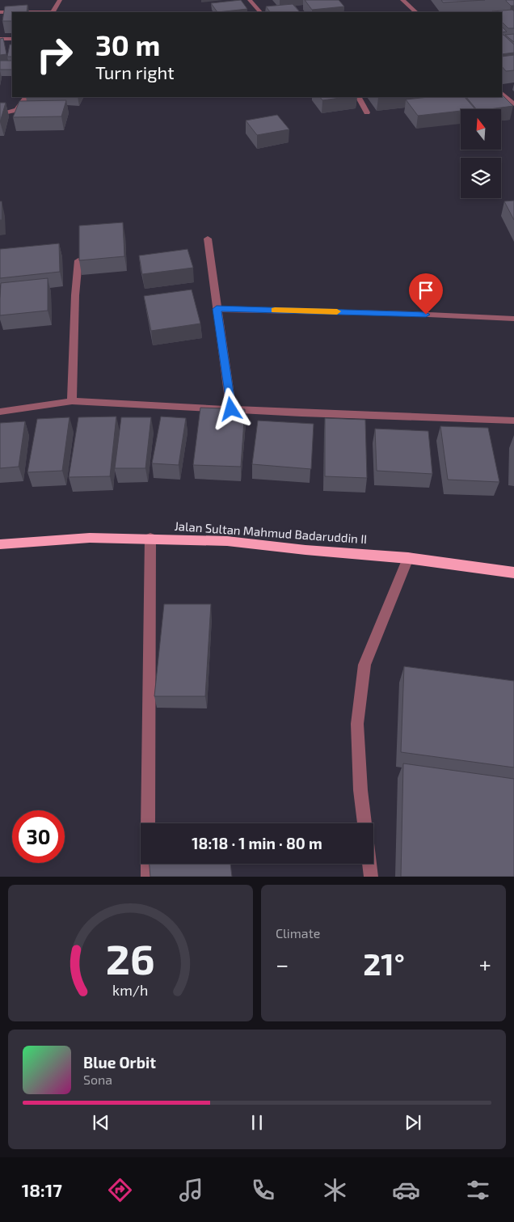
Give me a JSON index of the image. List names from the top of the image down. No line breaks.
{"streets":{"highway":["Jalan Sultan Mahmud Badaruddin II"]},"north":"top","page":{"turn":["30 m","Turn right"],"limit":"30","trip":"18:18 · 1 min · 80 m","tile":"Climate","heat":["−","21°","+"],"song":["Blue Orbit","Sona"],"tabs":"18:17","gauge":["26","km/h"]}}
